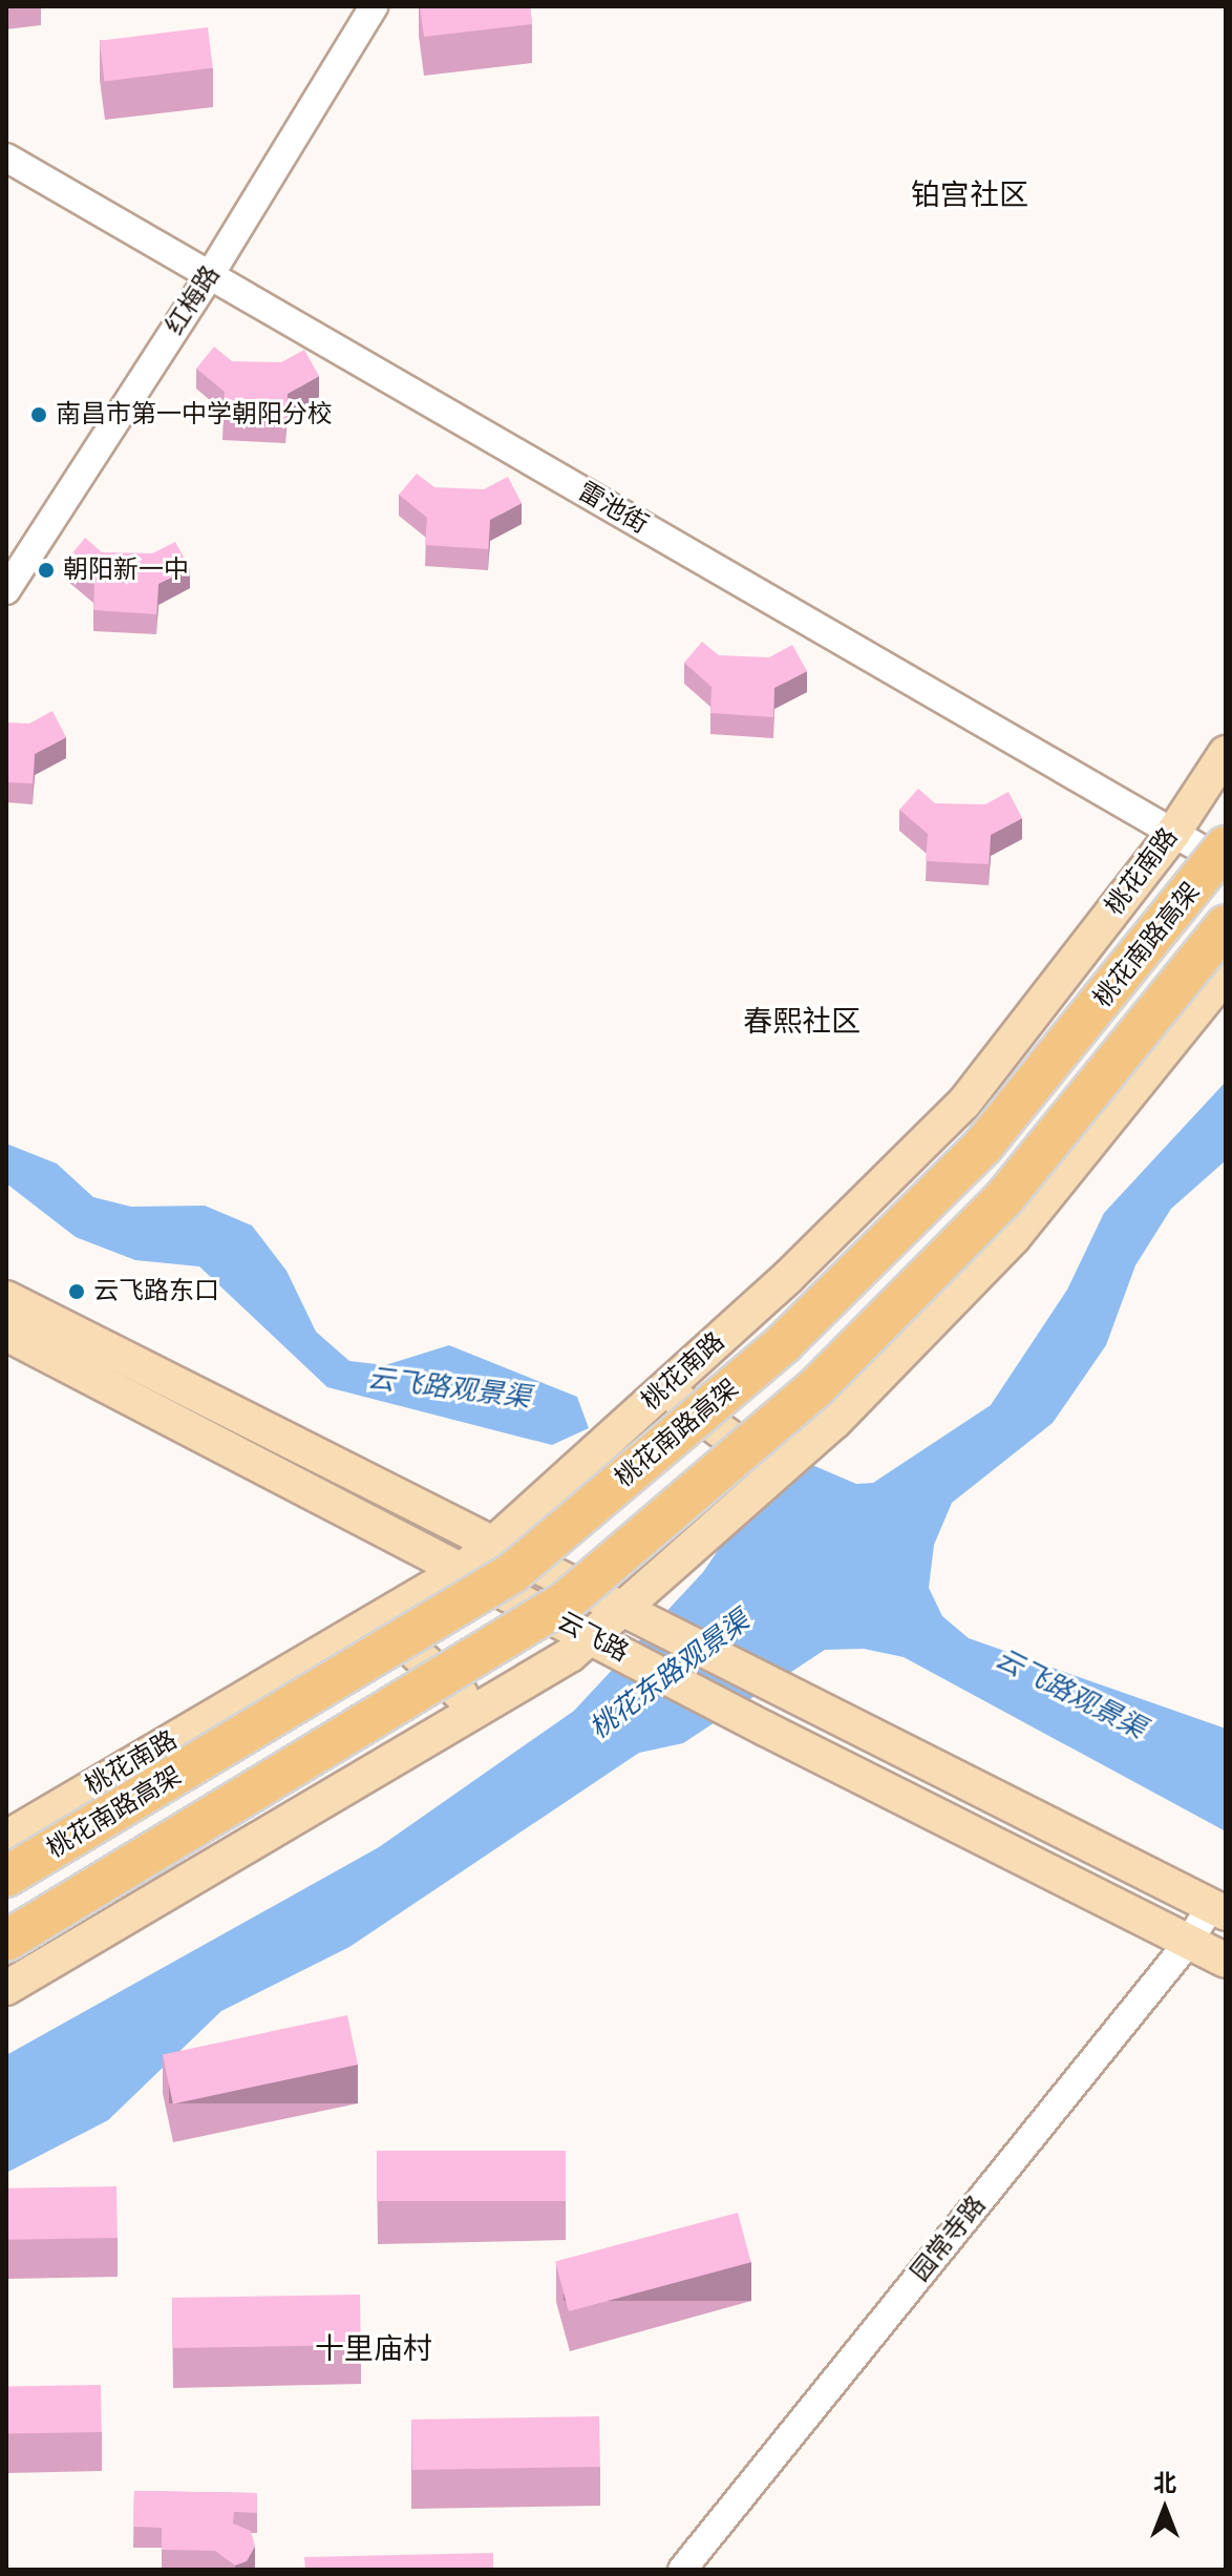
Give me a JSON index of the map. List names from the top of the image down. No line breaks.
{"streets":{"highway":["桃花南路高架"],"main road":["桃花南路","云飞路"],"street":["红梅路","雷池街","园常寺路"]},"crossings":[["红梅路","雷池街"],["雷池街","桃花南路"],["雷池街","桃花南路高架"],["桃花南路","云飞路"],["云飞路","园常寺路"]],"districts":["铂宫社区","春熙社区","十里庙村"],"water":["云飞路观景渠","桃花东路观景渠"],"places":["南昌市第一中学朝阳分校","朝阳新一中","云飞路东口"],"north":"top"}
